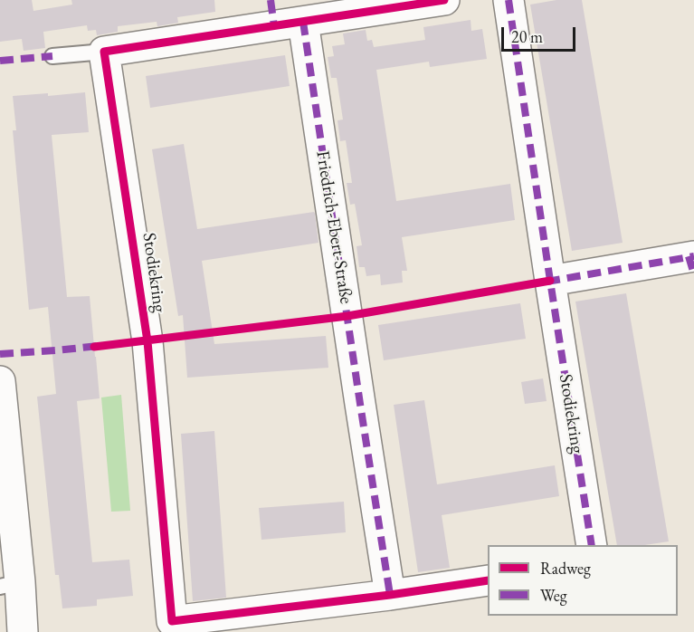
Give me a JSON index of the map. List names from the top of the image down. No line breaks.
{"streets":{"street":["Friedrich-Ebert-Straße","Stodiekring"]},"crossings":[["Friedrich-Ebert-Straße","Stodiekring"]],"legend":["Radweg","Weg"],"scale_bar":"20 m"}
